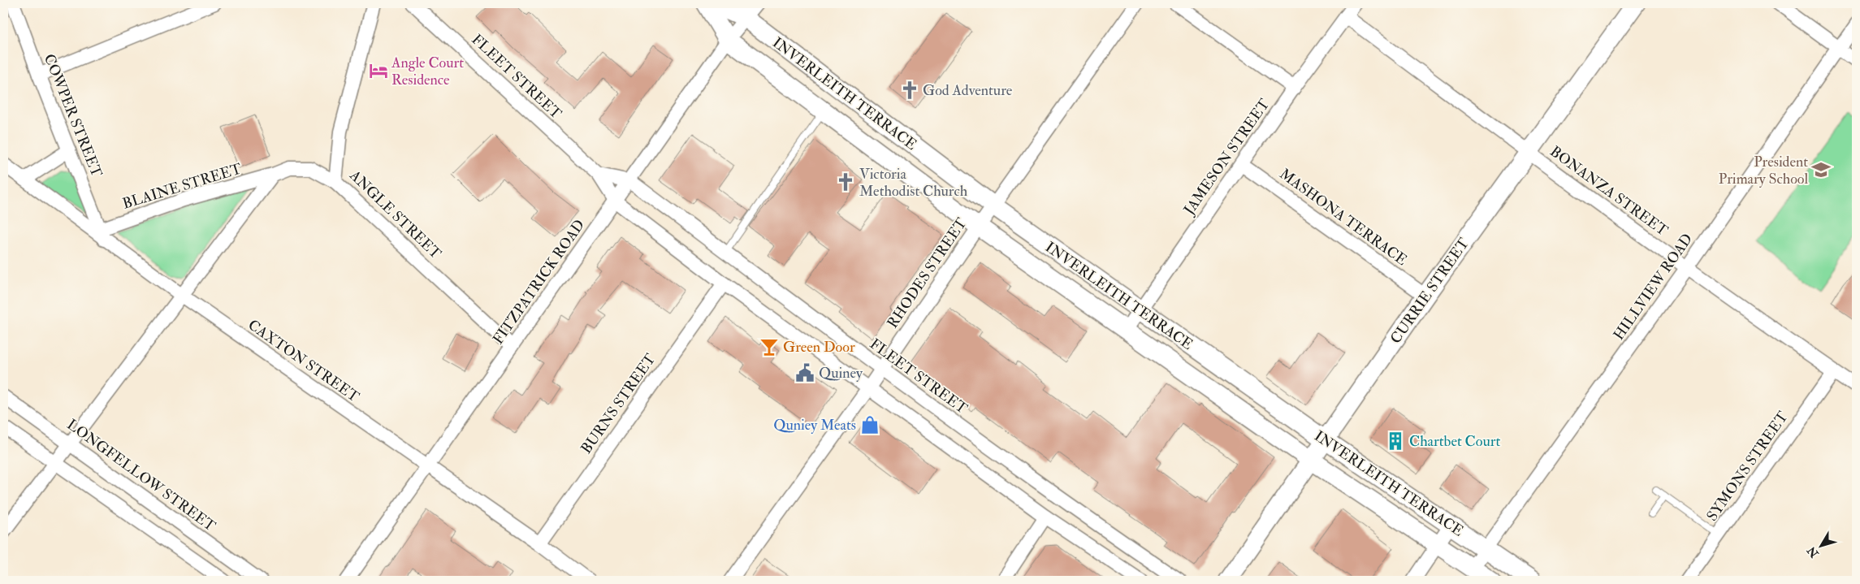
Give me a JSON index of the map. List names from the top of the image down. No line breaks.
{"streets":{"street":["FLEET STREET","INVERLEITH TERRACE","COWPER STREET","JAMESON STREET","BLAINE STREET","BONANZA STREET","ANGLE STREET","MASHONA TERRACE","RHODES STREET","FITZPATRICK ROAD","HILLVIEW ROAD","CURRIE STREET","CAXTON STREET","BURNS STREET","SYMONS STREET","LONGFELLOW STREET"]},"crossings":[["FLEET STREET","RHODES STREET"],["FLEET STREET","FITZPATRICK ROAD"],["FLEET STREET","BURNS STREET"],["INVERLEITH TERRACE","JAMESON STREET"],["INVERLEITH TERRACE","RHODES STREET"],["INVERLEITH TERRACE","FITZPATRICK ROAD"],["INVERLEITH TERRACE","HILLVIEW ROAD"],["INVERLEITH TERRACE","CURRIE STREET"],["COWPER STREET","BLAINE STREET"],["COWPER STREET","CAXTON STREET"],["JAMESON STREET","BONANZA STREET"],["JAMESON STREET","MASHONA TERRACE"],["BLAINE STREET","ANGLE STREET"],["BLAINE STREET","CAXTON STREET"],["BONANZA STREET","HILLVIEW ROAD"],["BONANZA STREET","CURRIE STREET"],["BONANZA STREET","SYMONS STREET"],["ANGLE STREET","FITZPATRICK ROAD"],["MASHONA TERRACE","CURRIE STREET"],["FITZPATRICK ROAD","CAXTON STREET"],["CAXTON STREET","BURNS STREET"]],"places":{"hotel":["Angle Court Residence"],"church":["God Adventure","Victoria Methodist Church"],"school or university":["President Primary School"],"bar":["Green Door"],"public building":["Quiney"],"shop":["Quniey Meats"],"building":["Chartbet Court"]},"north":"bottom left"}
